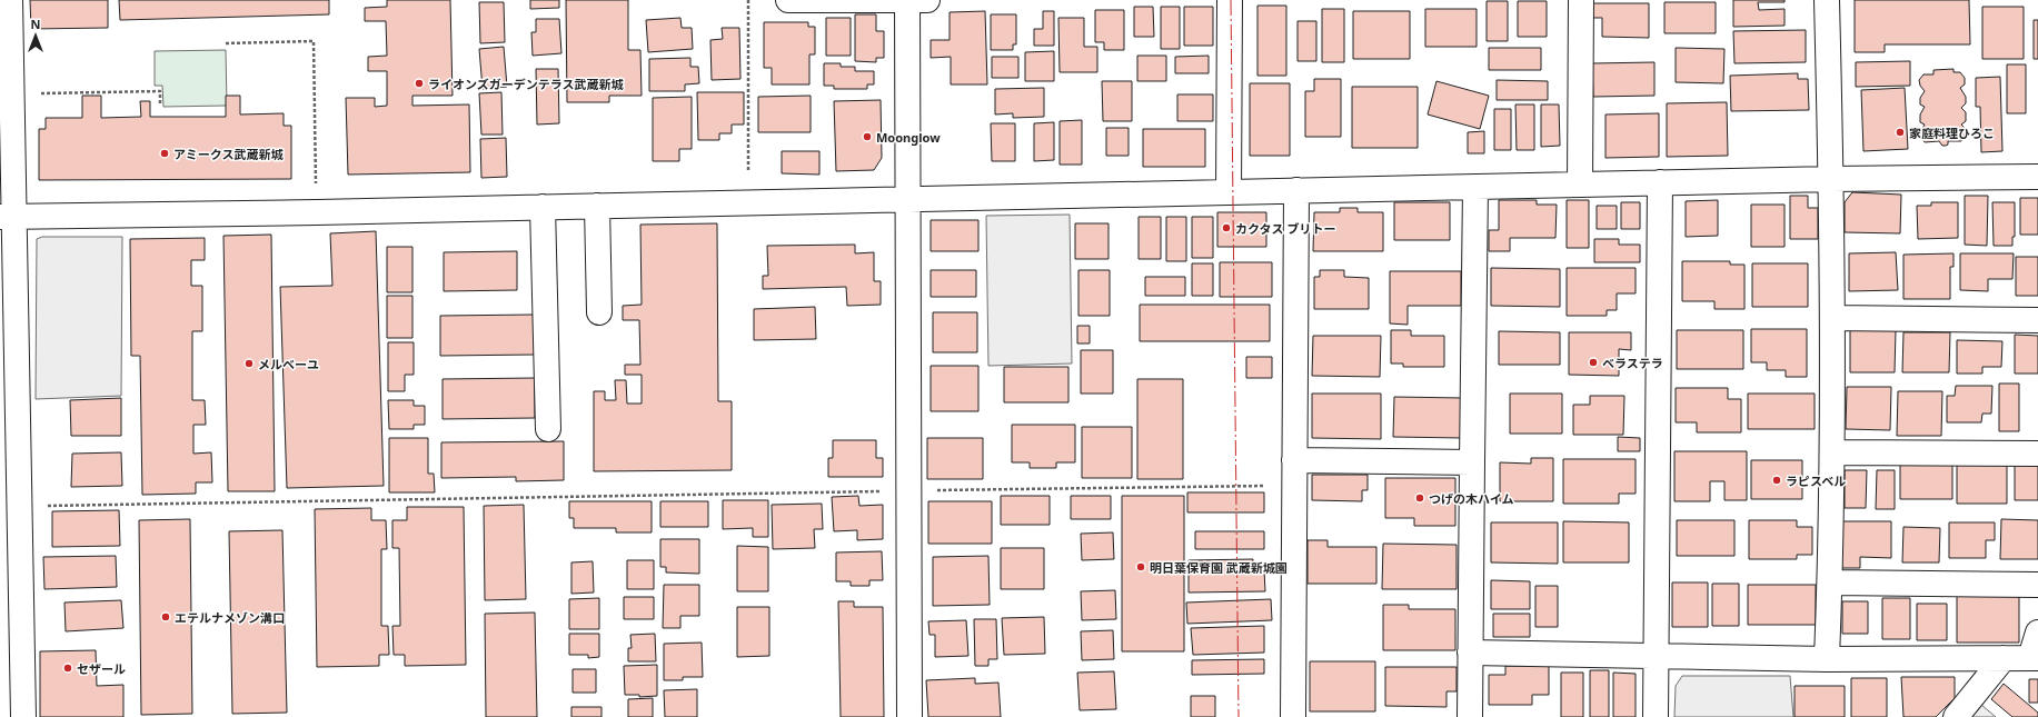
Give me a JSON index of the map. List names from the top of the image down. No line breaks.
{"places":["ライオンズガーデンテラス武蔵新城","家庭料理ひろこ","Moonglow","アミークス武蔵新城","カクタス ブリトー","ベラステラ","メルベーユ","ラピスベル","つげの木ハイム","明日葉保育園 武蔵新城園","エテルナメゾン溝口","セザール"],"north":"top"}
